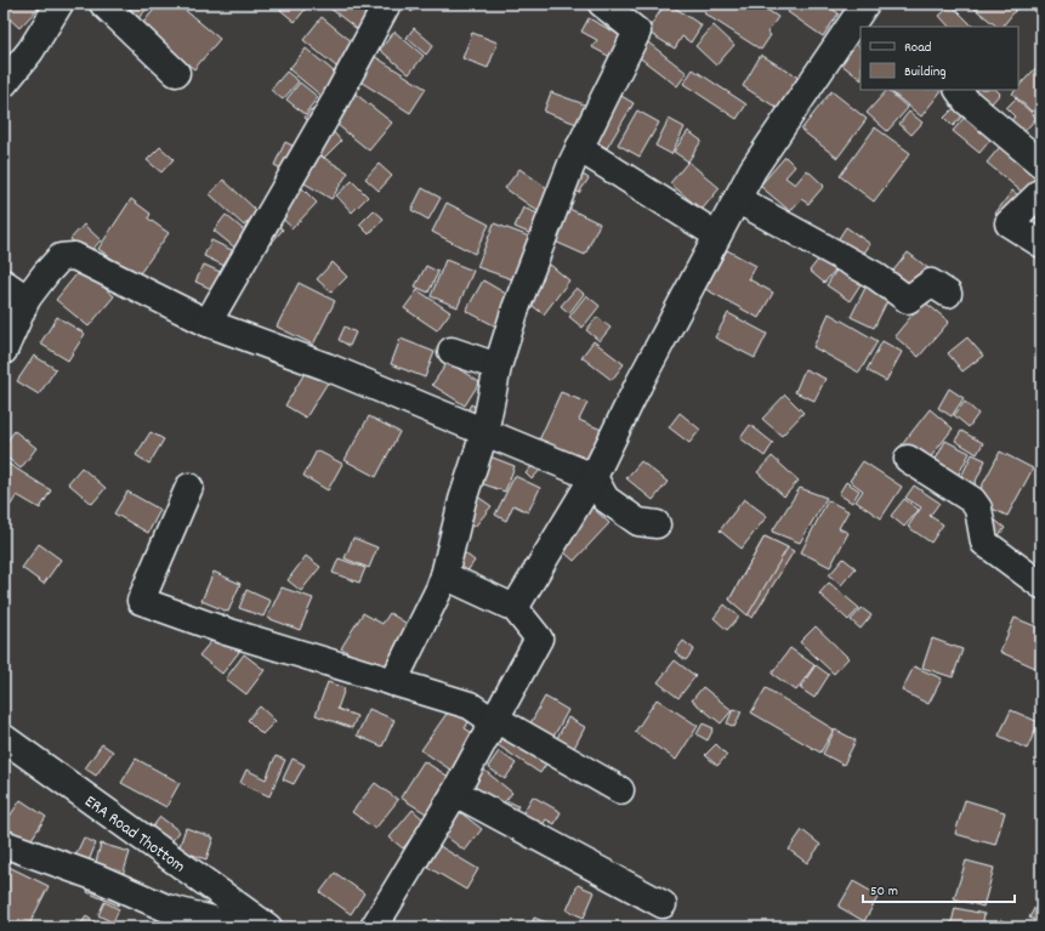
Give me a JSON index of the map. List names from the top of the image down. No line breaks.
{"streets":{"street":["ERA Road Thottom"]},"legend":["Road","Building"],"scale_bar":"50 m"}
